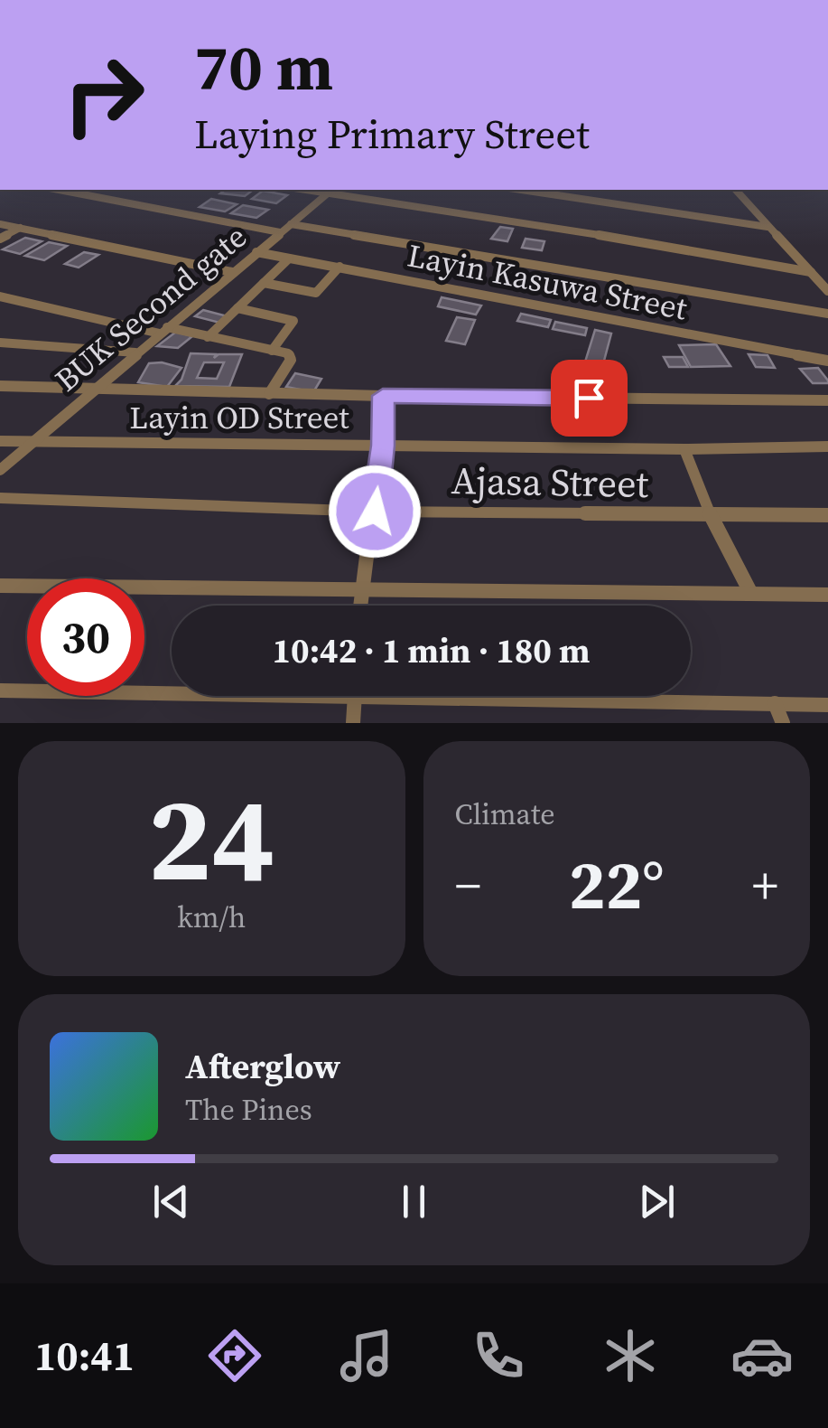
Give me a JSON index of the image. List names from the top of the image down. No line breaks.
{"streets":{"street":["Layin Kasuwa Street","BUK Second gate","Layin OD Street","Ajasa Street"]},"crossings":[["Layin Kasuwa Street","BUK Second gate"],["BUK Second gate","Layin OD Street"]],"page":{"turn":["70 m","Laying Primary Street"],"limit":"30","trip":"10:42 · 1 min · 180 m","tile":[["24","km/h"],"Climate"],"heat":["−","22°","+"],"song":["Afterglow","The Pines"],"tabs":"10:41"}}
